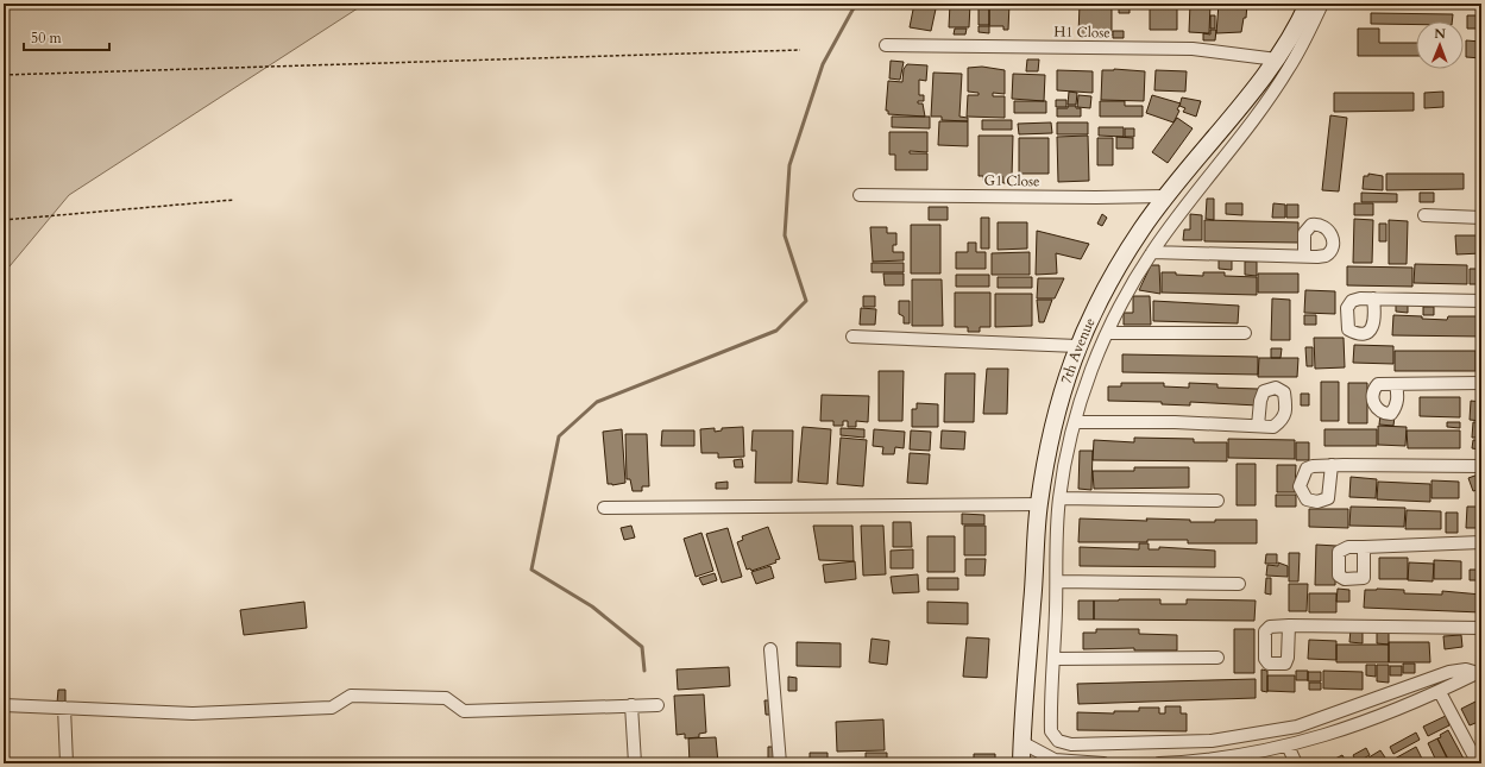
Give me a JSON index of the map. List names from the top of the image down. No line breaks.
{"streets":{"main road":["7th Avenue"],"street":["H1 Close","G1 Close"]},"crossings":[["H1 Close","7th Avenue"],["G1 Close","7th Avenue"]],"scale_bar":"50 m","north":"top"}
